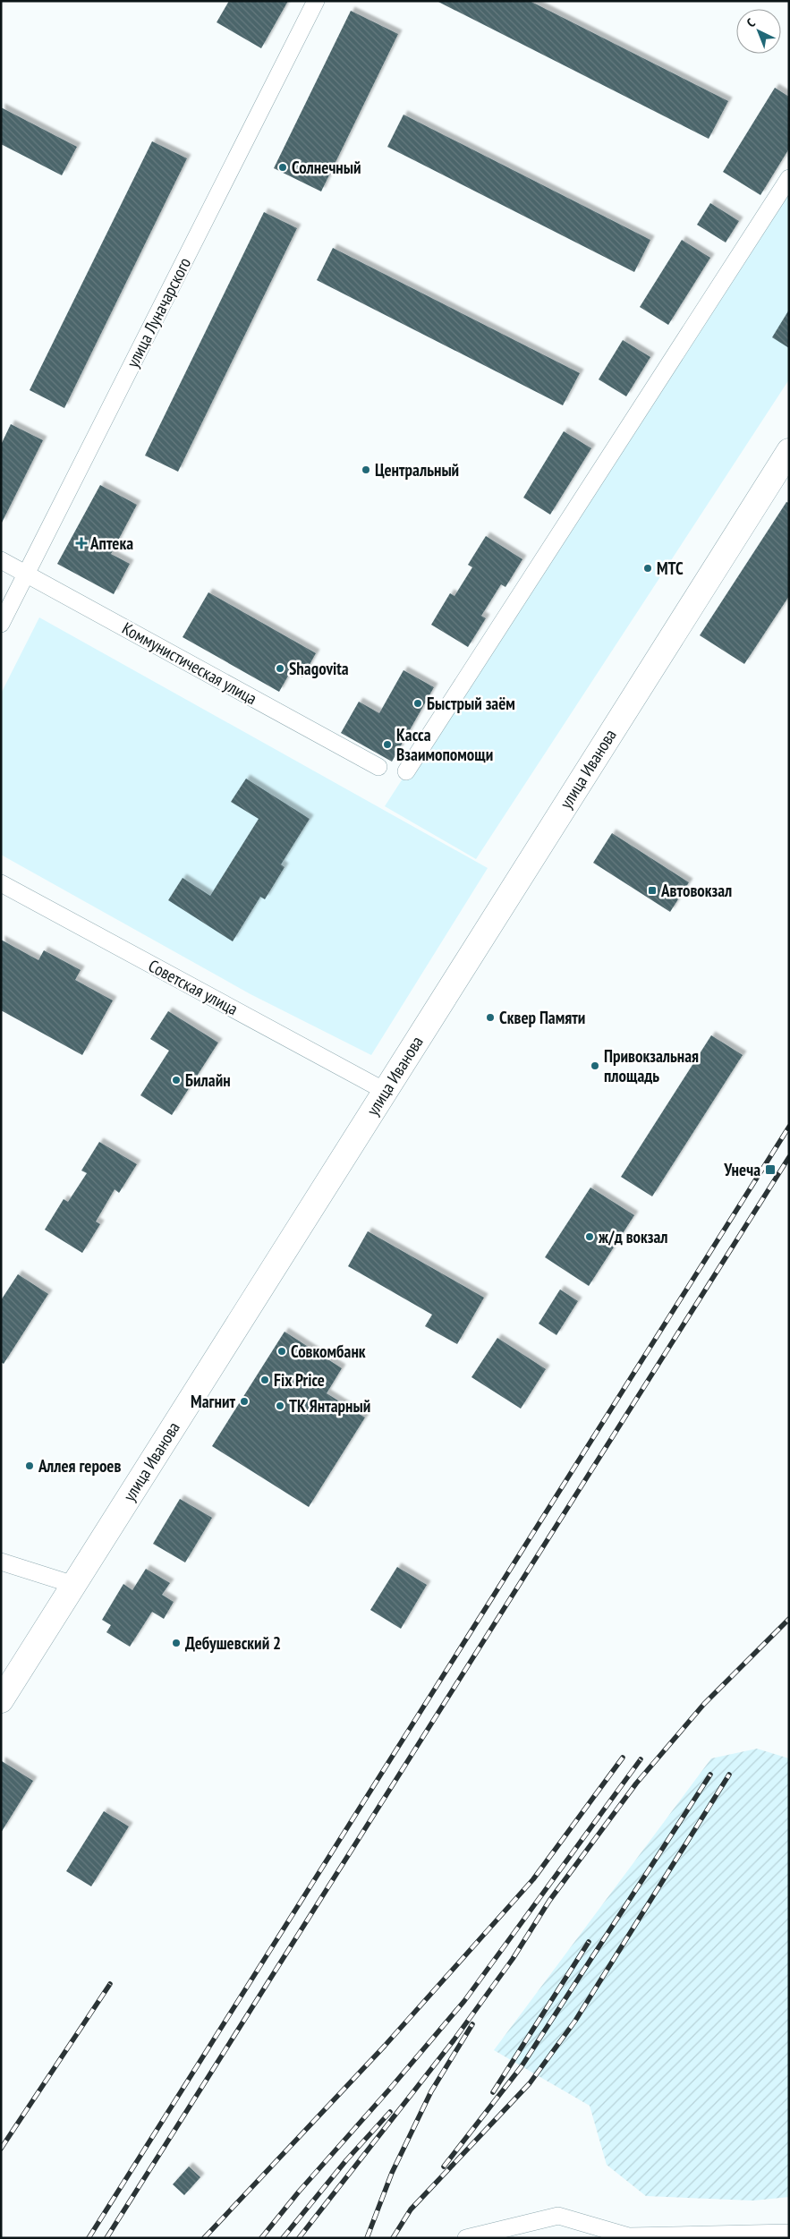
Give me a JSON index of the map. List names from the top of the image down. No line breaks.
{"streets":{"main road":["улица Иванова"],"street":["улица Луначарского","Коммунистическая улица","Советская улица"]},"crossings":[["улица Луначарского","Коммунистическая улица"],["улица Иванова","Советская улица"]],"places":{"other":["Солнечный","Центральный","МТС","Shagovita","Быстрый заём","Касса Взаимопомощи","Сквер Памяти","Привокзальная площадь","Билайн","ж/д вокзал","Совкомбанк","Fix Price","Магнит","ТК Янтарный","Аллея героев","Дебушевский 2"],"health":["Аптека"],"transit":["Автовокзал","Унеча"]},"north":"top left"}
